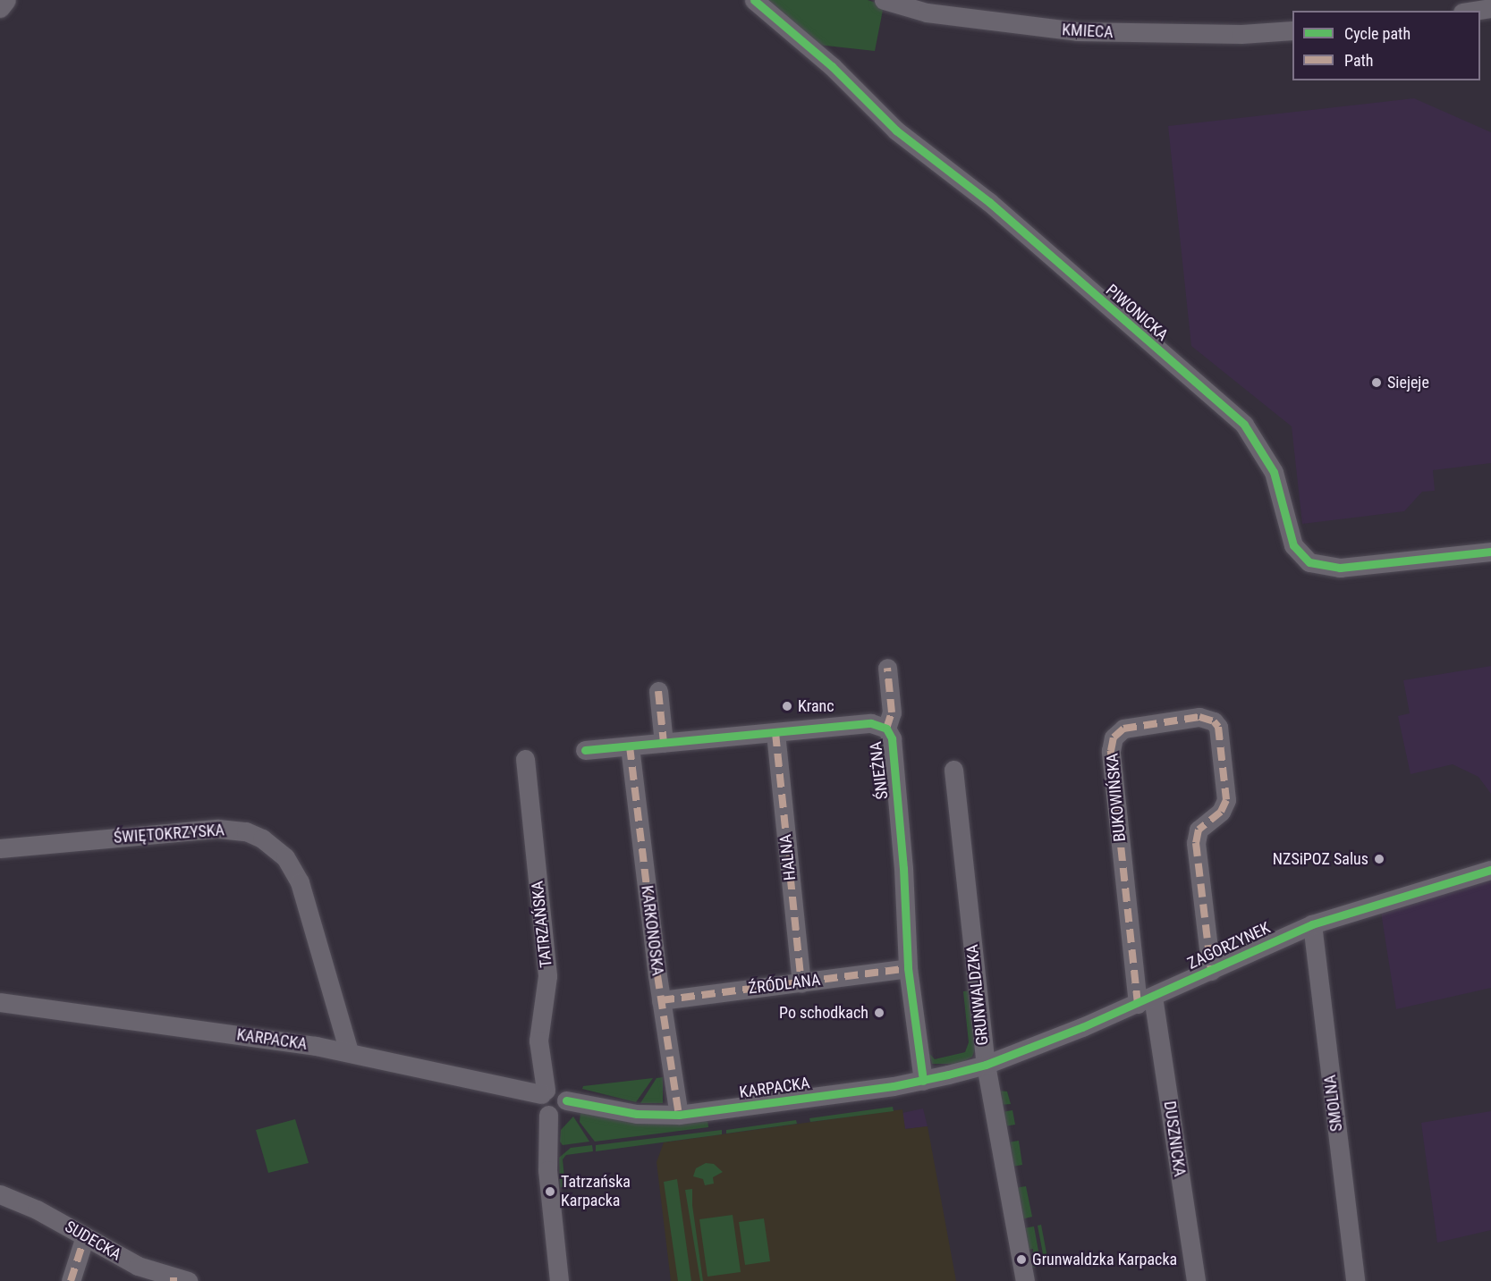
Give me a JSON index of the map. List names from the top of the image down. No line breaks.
{"streets":{"street":["KMIECA","PIWONICKA","ŚNIEŻNA","BUKOWIŃSKA","ŚWIĘTOKRZYSKA","HALNA","TATRZAŃSKA","KARKONOSKA","ZAGORZYNEK","ŹRÓDLANA","GRUNWALDZKA","KARPACKA","SMOLNA","DUSZNICKA","SUDECKA"]},"crossings":[["ŚNIEŻNA","HALNA"],["ŚNIEŻNA","KARKONOSKA"],["ŚNIEŻNA","ŹRÓDLANA"],["ŚNIEŻNA","KARPACKA"],["BUKOWIŃSKA","ZAGORZYNEK"],["BUKOWIŃSKA","DUSZNICKA"],["ŚWIĘTOKRZYSKA","KARPACKA"],["HALNA","ŹRÓDLANA"],["TATRZAŃSKA","KARPACKA"],["KARKONOSKA","ŹRÓDLANA"],["KARKONOSKA","KARPACKA"],["ZAGORZYNEK","GRUNWALDZKA"],["ZAGORZYNEK","KARPACKA"],["ZAGORZYNEK","SMOLNA"],["ZAGORZYNEK","DUSZNICKA"],["GRUNWALDZKA","KARPACKA"]],"places":["Siejeje","Kranc","NZSiPOZ Salus","Po schodkach","Tatrzańska Karpacka","Grunwaldzka Karpacka"],"legend":["Cycle path","Path"]}
